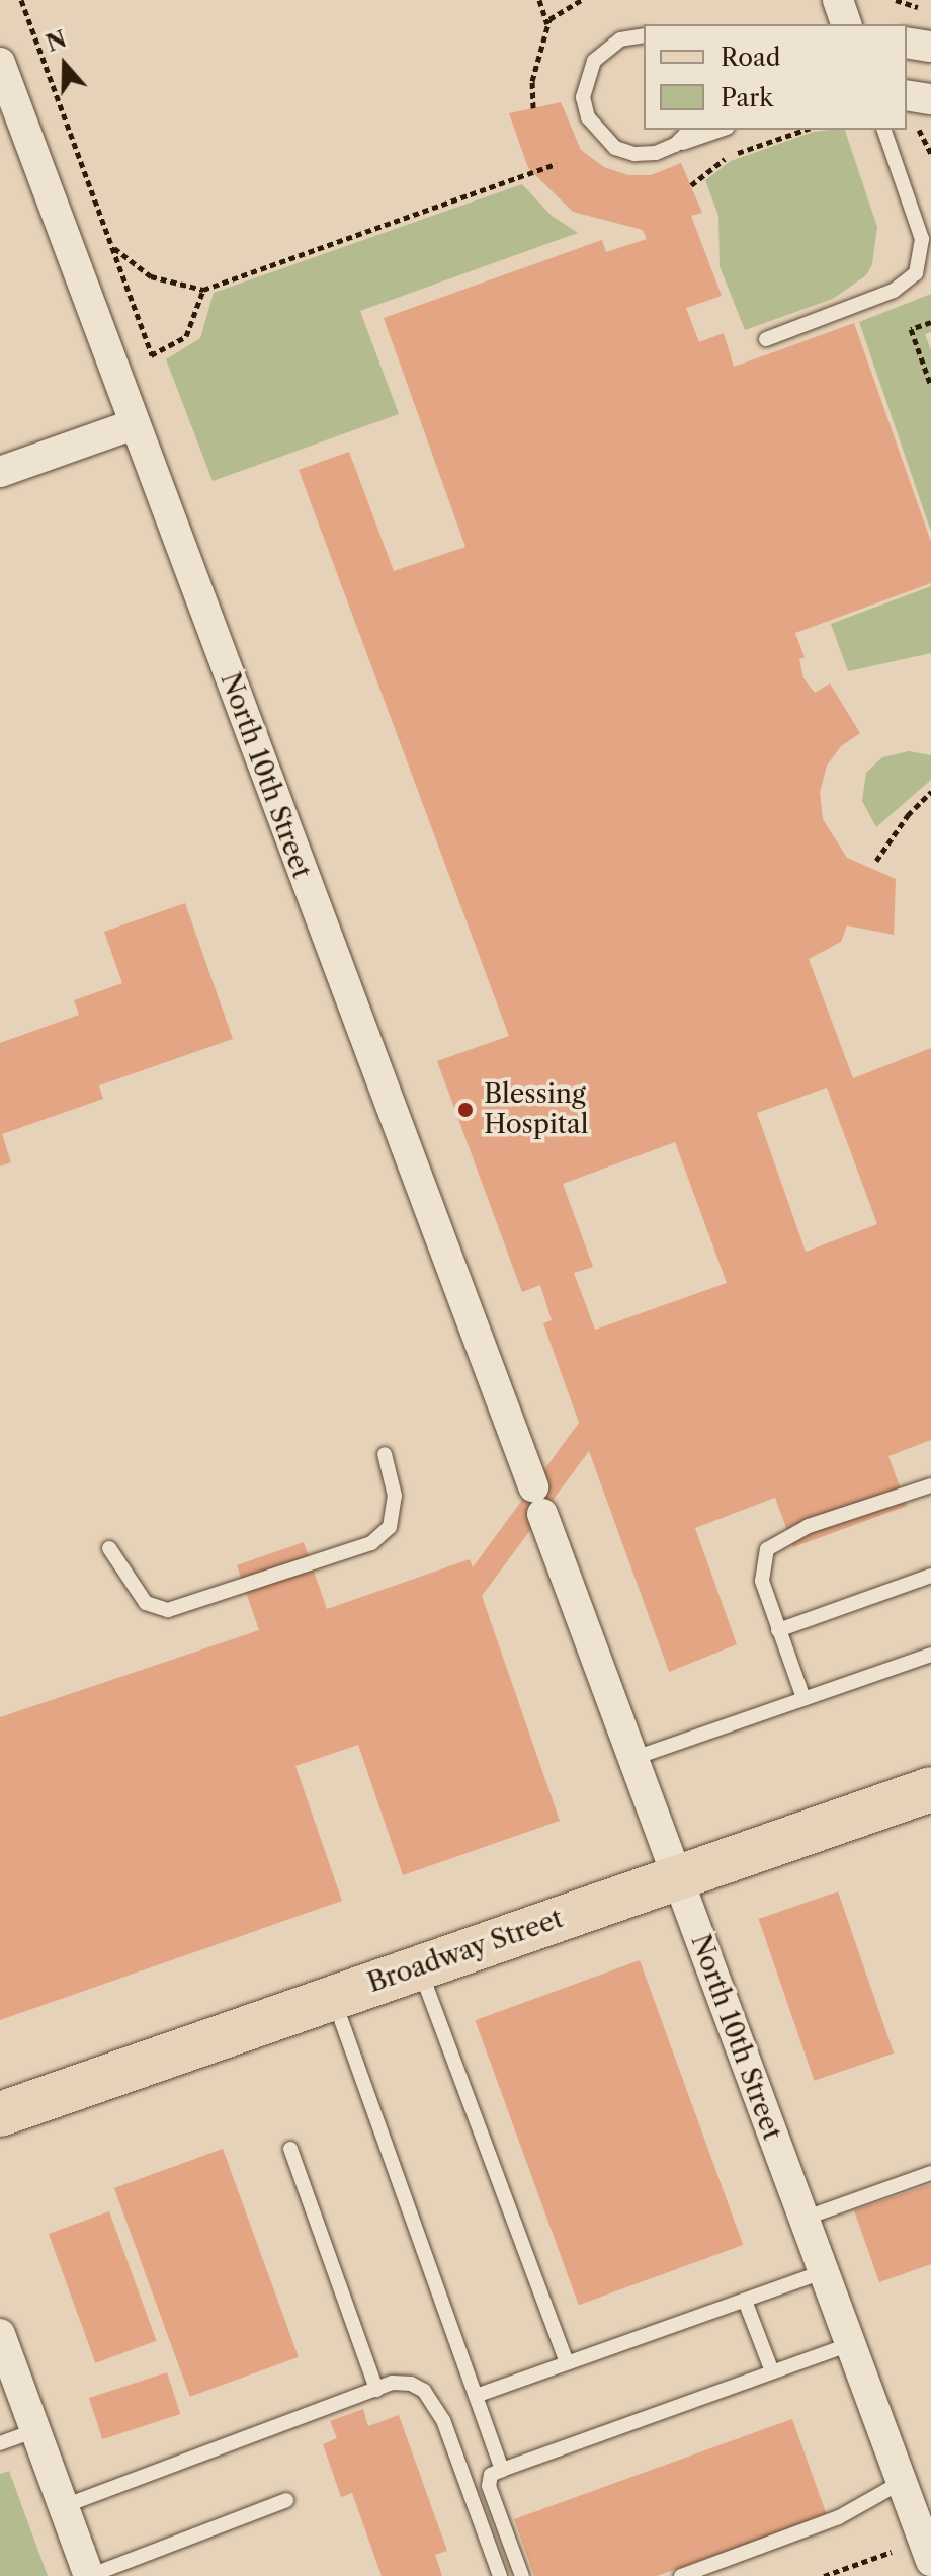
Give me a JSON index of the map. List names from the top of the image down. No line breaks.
{"streets":{"main road":["Broadway Street"],"street":["North 10th Street"]},"crossings":[["North 10th Street","Broadway Street"]],"places":["Blessing Hospital"],"legend":["Road","Park"],"north":"top"}
